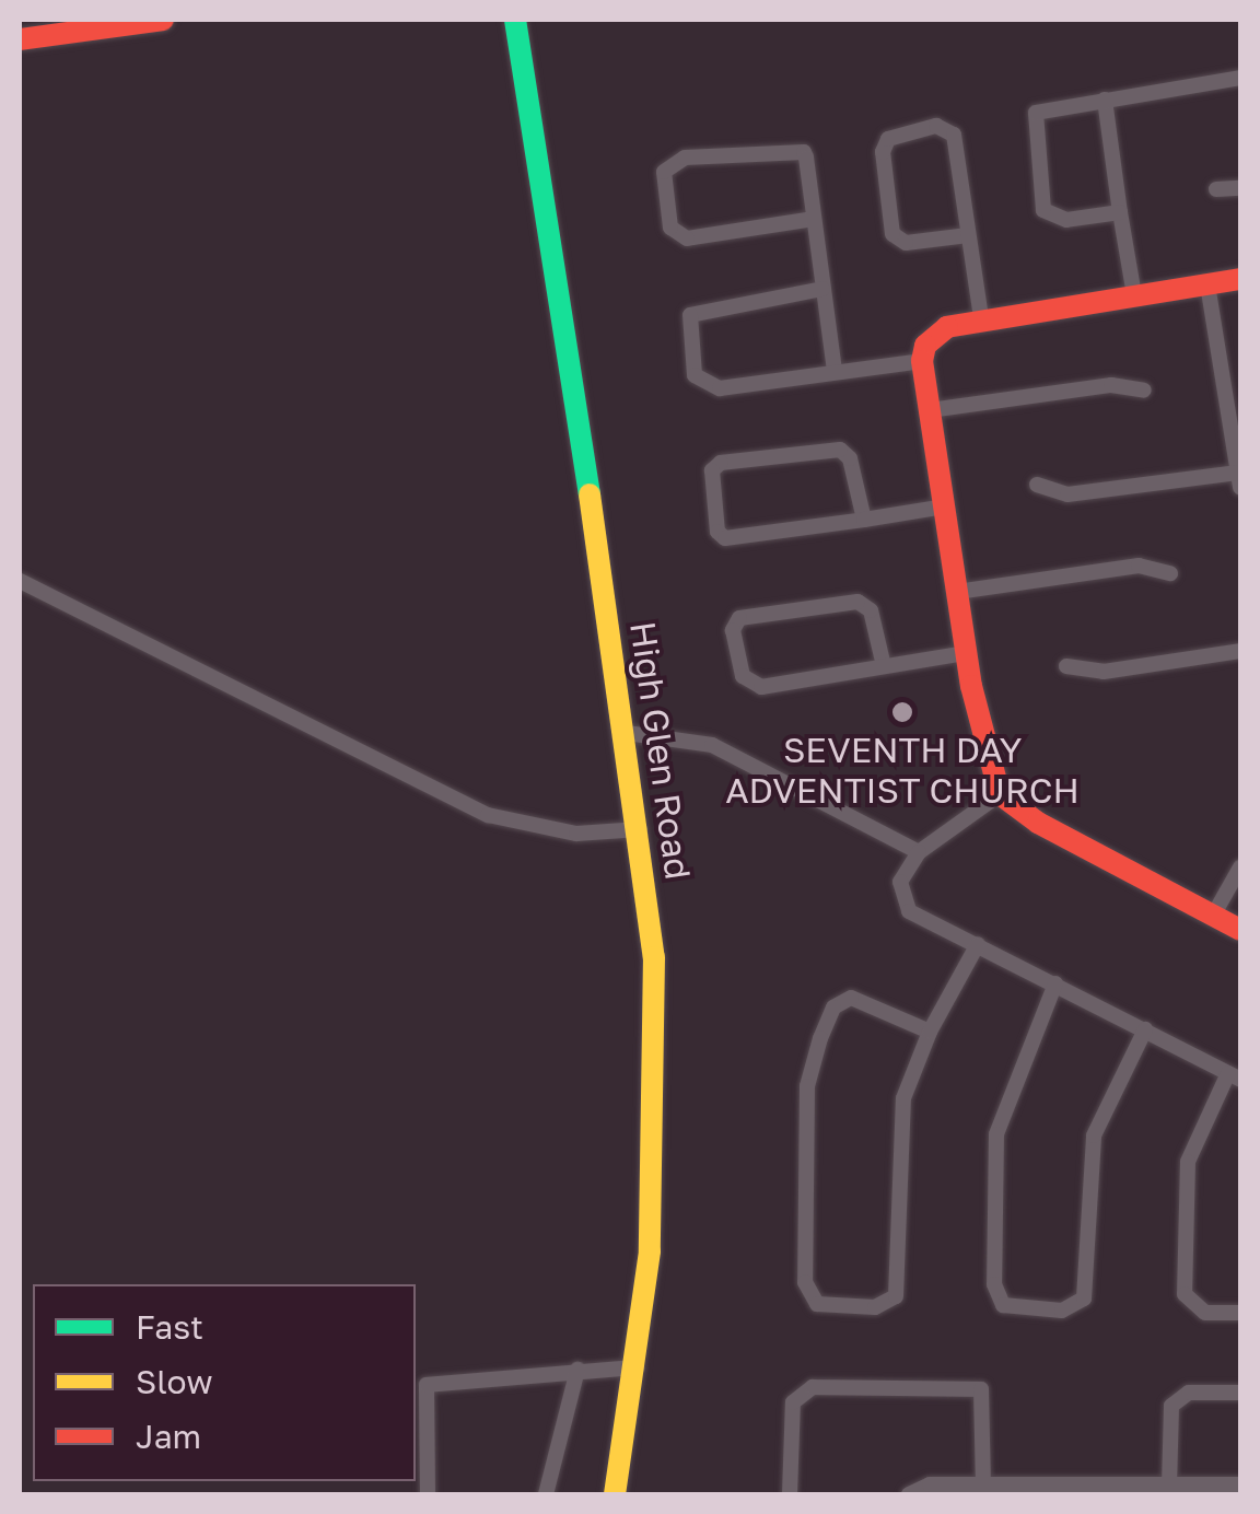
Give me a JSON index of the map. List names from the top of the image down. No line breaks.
{"streets":{"main road":["High Glen Road"]},"places":["SEVENTH DAY ADVENTIST CHURCH"],"legend":["Fast","Slow","Jam"]}
